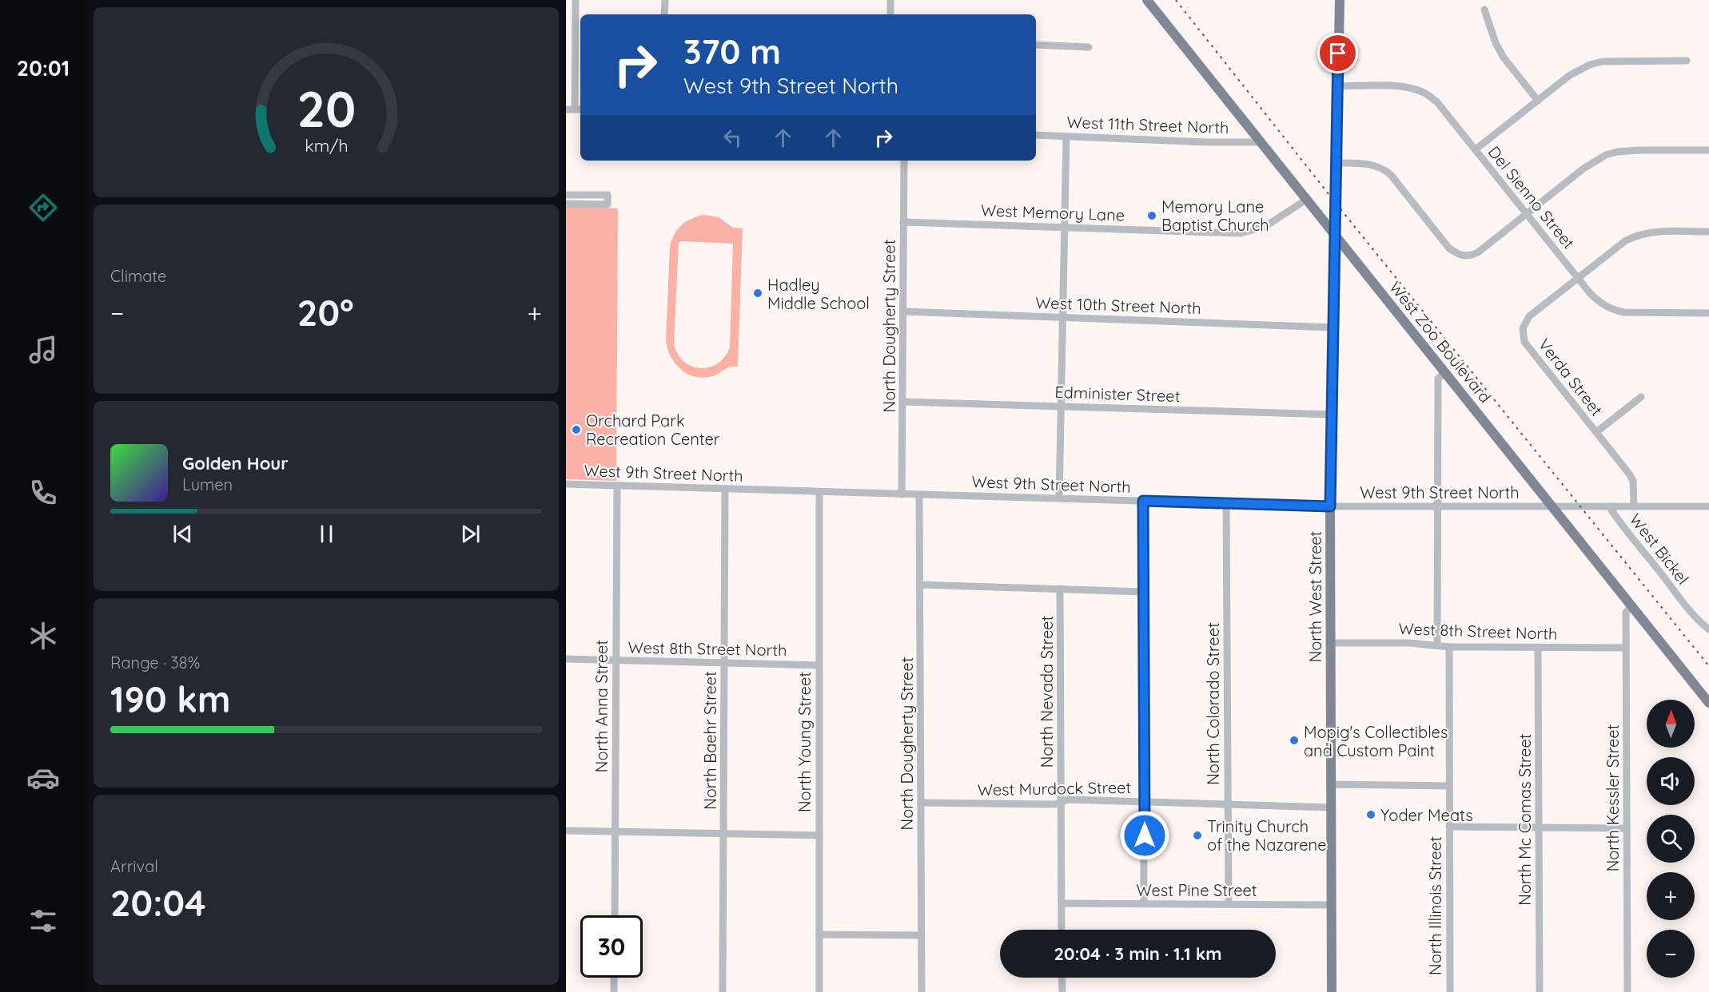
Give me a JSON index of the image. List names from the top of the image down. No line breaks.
{"streets":{"main road":["West Zoo Boulevard","North West Street"],"street":["West 11th Street North","Del Sienno Street","West Memory Lane","West 10th Street North","North Dougherty Street","Verda Street","Edminister Street","West 9th Street North","West Bickel","West 8th Street North","North Nevada Street","North Colorado Street","North Anna Street","North Baehr Street","North Young Street","West Murdock Street","North Kessler Street","North Mc Comas Street","West Pine Street","North Illinois Street"]},"crossings":[["West 11th Street North","West Zoo Boulevard"],["Del Sienno Street","Verda Street"],["Del Sienno Street","North West Street"],["West Memory Lane","North Dougherty Street"],["West Memory Lane","West Zoo Boulevard"],["West 10th Street North","North Dougherty Street"],["West 10th Street North","North West Street"],["North Dougherty Street","Edminister Street"],["North Dougherty Street","West 9th Street North"],["North Dougherty Street","West Murdock Street"],["West Zoo Boulevard","West 9th Street North"],["West Zoo Boulevard","North West Street"],["West Zoo Boulevard","North Kessler Street"],["Verda Street","West 9th Street North"],["Edminister Street","North West Street"],["West 9th Street North","West Bickel"],["West 9th Street North","North West Street"],["West 9th Street North","North Colorado Street"],["West 9th Street North","North Anna Street"],["West 9th Street North","North Baehr Street"],["West 9th Street North","North Young Street"],["North West Street","West 8th Street North"],["North West Street","West Murdock Street"],["North West Street","West Pine Street"],["West 8th Street North","North Anna Street"],["West 8th Street North","North Baehr Street"],["West 8th Street North","North Young Street"],["West 8th Street North","North Kessler Street"],["West 8th Street North","North Mc Comas Street"],["West 8th Street North","North Illinois Street"],["North Nevada Street","West Murdock Street"],["North Nevada Street","West Pine Street"],["North Colorado Street","West Murdock Street"],["North Colorado Street","West Pine Street"]],"places":["Memory Lane Baptist Church","Hadley Middle School","Orchard Park Recreation Center","Mopig's Collectibles and Custom Paint","Yoder Meats","Trinity Church of the Nazarene"],"north":"top","page":{"tabs":"20:01","turn":["370 m","West 9th Street North"],"tile":["Climate",["Range · 38%","190 km"],["Arrival","20:04"]],"heat":["−","20°","+"],"song":["Golden Hour","Lumen"],"map_buttons":["+","−"],"limit":"30","trip":"20:04 · 3 min · 1.1 km","gauge":["20","km/h"]}}
